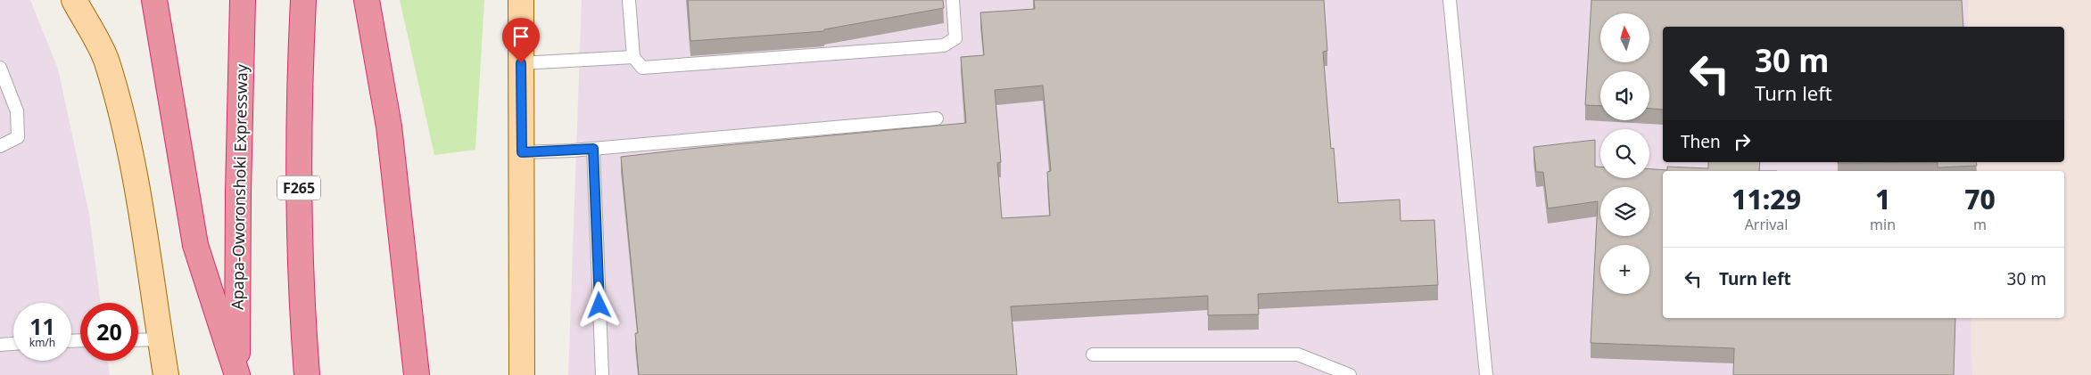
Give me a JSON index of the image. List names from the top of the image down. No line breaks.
{"streets":{"highway":["Apapa-Oworonshoki Expressway","F265"]},"north":"top","page":{"map_buttons":"+","turn":["30 m","Turn left"],"then":"Then","eta":["11:29","Arrival","1","min","70","m"],"list":[{"name":"Turn left","value":"30 m"}],"speed":"11 km/h","limit":"20"}}
